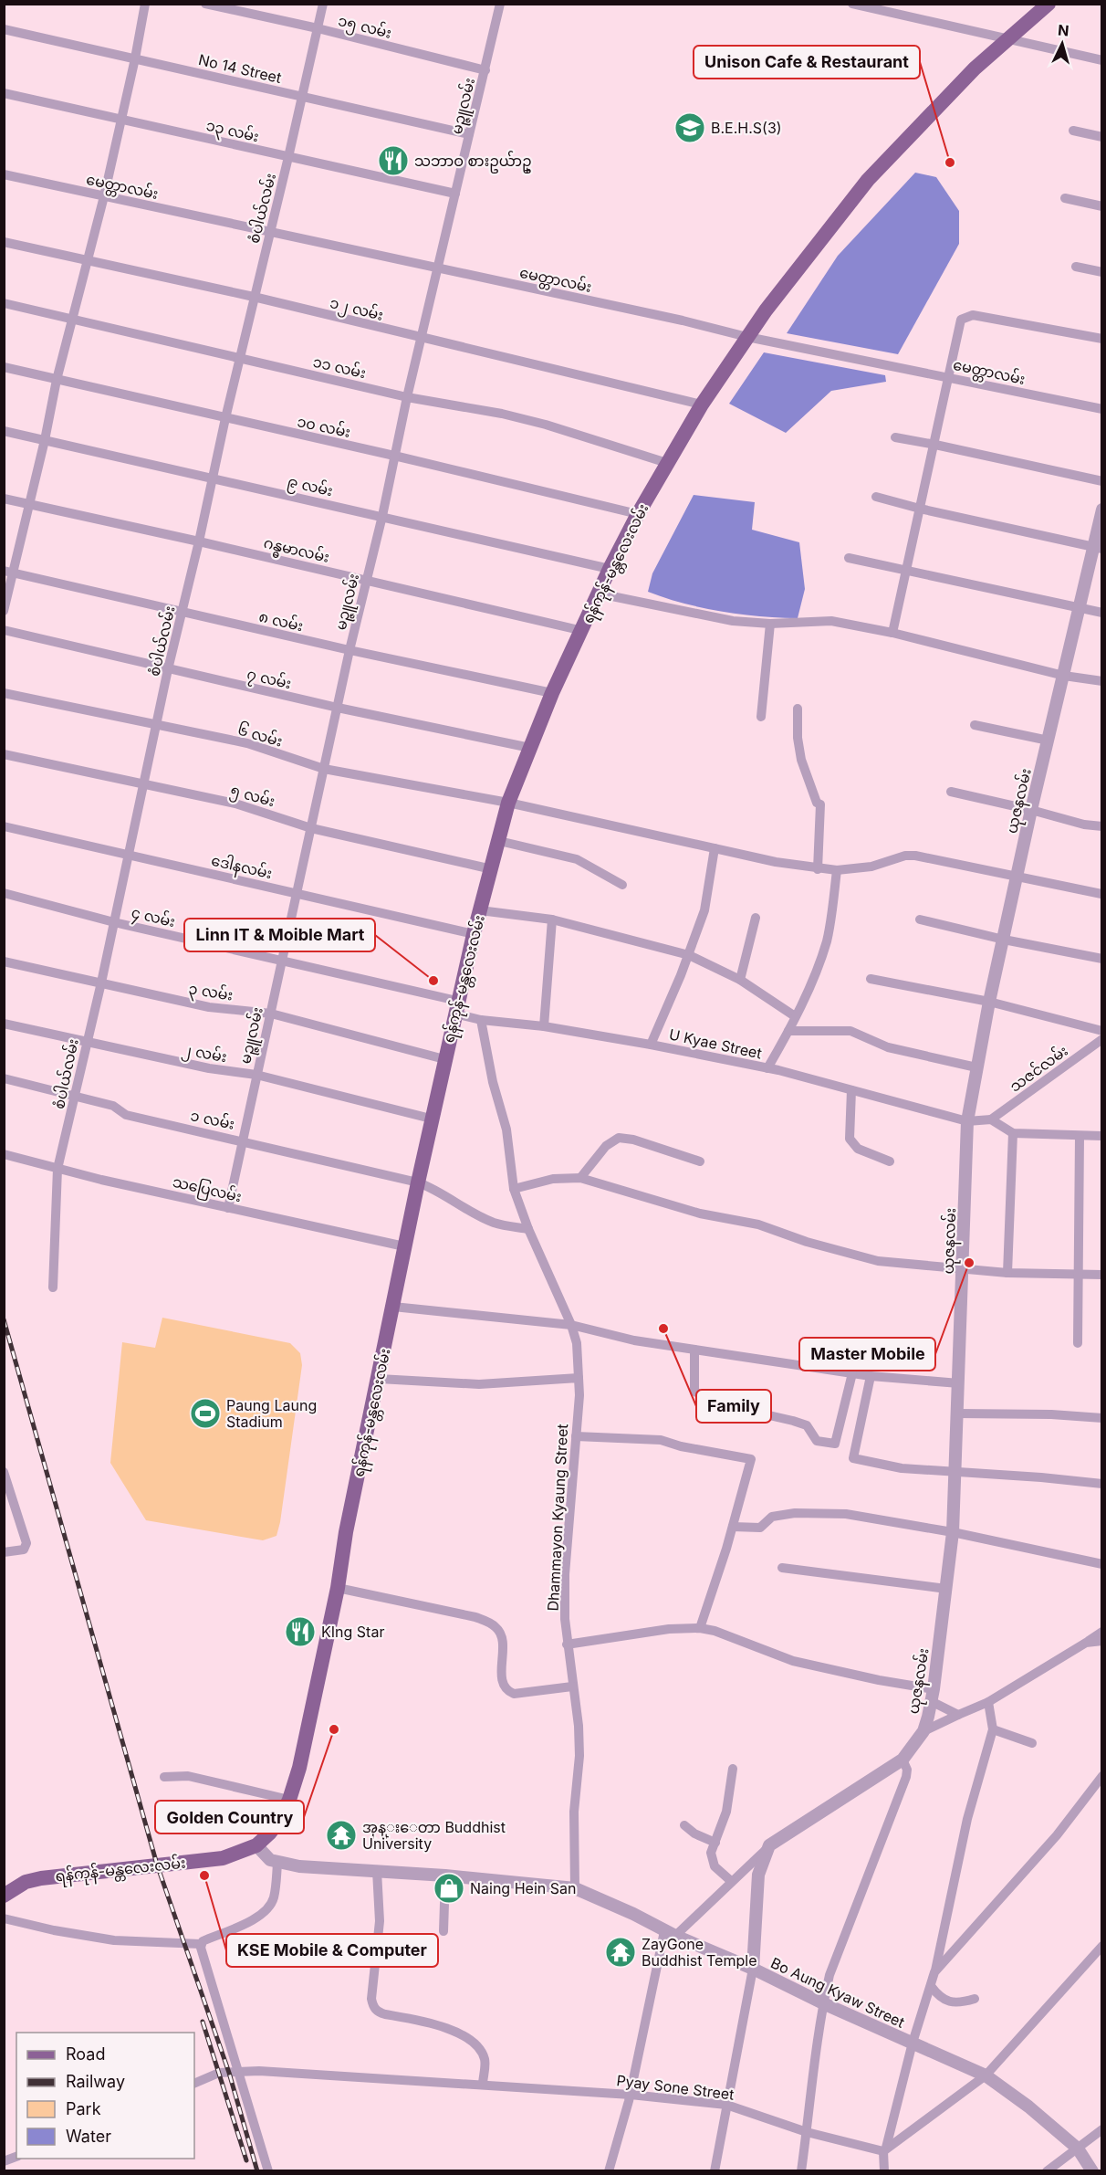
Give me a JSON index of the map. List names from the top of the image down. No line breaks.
{"streets":{"main road":["ရန်ကုန်-မန္တလေးလမ်း"],"street":["၁၅ လမ်း","No 14 Street","မဉ္ဇူလမ်း","၁၃ လမ်း","မေတ္တာလမ်း","စံပါယ်လမ်း","၁၂ လမ်း","၁၁ လမ်း","၁၀ လမ်း","၉ လမ်း","ဂန္ဓမာလမ်း","၈ လမ်း","၇ လမ်း","၆ လမ်း","၅ လမ်း","ယုဇနလမ်း","ဒေါနလမ်း","၄ လမ်း","၃ လမ်း","U Kyae Street","၂ လမ်း","သဇင်လမ်း","၁ လမ်း","သပြေလမ်း","Dhammayon Kyaung Street","Bo Aung Kyaw Street","Pyay Sone Street"]},"crossings":[["၁၅ လမ်း","မဉ္ဇူလမ်း"],["၁၅ လမ်း","စံပါယ်လမ်း"],["No 14 Street","မဉ္ဇူလမ်း"],["No 14 Street","စံပါယ်လမ်း"],["မဉ္ဇူလမ်း","၁၃ လမ်း"],["မဉ္ဇူလမ်း","မေတ္တာလမ်း"],["မဉ္ဇူလမ်း","၁၂ လမ်း"],["မဉ္ဇူလမ်း","၁၁ လမ်း"],["မဉ္ဇူလမ်း","၁၀ လမ်း"],["မဉ္ဇူလမ်း","၉ လမ်း"],["မဉ္ဇူလမ်း","ဂန္ဓမာလမ်း"],["မဉ္ဇူလမ်း","၈ လမ်း"],["မဉ္ဇူလမ်း","၇ လမ်း"],["မဉ္ဇူလမ်း","၆ လမ်း"],["မဉ္ဇူလမ်း","၅ လမ်း"],["မဉ္ဇူလမ်း","ဒေါနလမ်း"],["မဉ္ဇူလမ်း","၄ လမ်း"],["မဉ္ဇူလမ်း","၃ လမ်း"],["မဉ္ဇူလမ်း","၂ လမ်း"],["မဉ္ဇူလမ်း","၁ လမ်း"],["မဉ္ဇူလမ်း","သပြေလမ်း"],["၁၃ လမ်း","စံပါယ်လမ်း"],["မေတ္တာလမ်း","စံပါယ်လမ်း"],["မေတ္တာလမ်း","ရန်ကုန်-မန္တလေးလမ်း"],["စံပါယ်လမ်း","၁၂ လမ်း"],["စံပါယ်လမ်း","၁၁ လမ်း"],["စံပါယ်လမ်း","၁၀ လမ်း"],["စံပါယ်လမ်း","၉ လမ်း"],["စံပါယ်လမ်း","ဂန္ဓမာလမ်း"],["စံပါယ်လမ်း","၈ လမ်း"],["စံပါယ်လမ်း","၇ လမ်း"],["စံပါယ်လမ်း","၆ လမ်း"],["စံပါယ်လမ်း","၅ လမ်း"],["စံပါယ်လမ်း","ဒေါနလမ်း"],["စံပါယ်လမ်း","၄ လမ်း"],["စံပါယ်လမ်း","၃ လမ်း"],["စံပါယ်လမ်း","၂ လမ်း"],["စံပါယ်လမ်း","၁ လမ်း"],["စံပါယ်လမ်း","သပြေလမ်း"],["၁၂ လမ်း","ရန်ကုန်-မန္တလေးလမ်း"],["၁၁ လမ်း","ရန်ကုန်-မန္တလေးလမ်း"],["၁၀ လမ်း","ရန်ကုန်-မန္တလေးလမ်း"],["၉ လမ်း","ရန်ကုန်-မန္တလေးလမ်း"],["ဂန္ဓမာလမ်း","ရန်ကုန်-မန္တလေးလမ်း"],["ရန်ကုန်-မန္တလေးလမ်း","၈ လမ်း"],["ရန်ကုန်-မန္တလေးလမ်း","၇ လမ်း"],["ရန်ကုန်-မန္တလေးလမ်း","၆ လမ်း"],["ရန်ကုန်-မန္တလေးလမ်း","၅ လမ်း"],["ရန်ကုန်-မန္တလေးလမ်း","ဒေါနလမ်း"],["ရန်ကုန်-မန္တလေးလမ်း","၄ လမ်း"],["ရန်ကုန်-မန္တလေးလမ်း","၃ လမ်း"],["ရန်ကုန်-မန္တလေးလမ်း","U Kyae Street"],["ရန်ကုန်-မန္တလေးလမ်း","၂ လမ်း"],["ရန်ကုန်-မန္တလေးလမ်း","၁ လမ်း"],["ရန်ကုန်-မန္တလေးလမ်း","သပြေလမ်း"],["၆ လမ်း","ယုဇနလမ်း"],["ယုဇနလမ်း","U Kyae Street"],["၄ လမ်း","U Kyae Street"],["U Kyae Street","သဇင်လမ်း"],["U Kyae Street","Dhammayon Kyaung Street"],["၁ လမ်း","Dhammayon Kyaung Street"],["Dhammayon Kyaung Street","Bo Aung Kyaw Street"]],"places":{"school or university":["B.E.H.S(3)"],"restaurant":["သဘာဝ စားဥယ်ာဥ္","KIng Star"],"other":["Unison Cafe & Restaurant","Linn IT & Moible Mart","Master Mobile","Family","Golden Country","KSE Mobile & Computer"],"sports":["Paung Laung Stadium"],"temple":["အုန္းေတာ Buddhist University","ZayGone Buddhist Temple"],"shop":["Naing Hein San"]},"legend":["Road","Railway","Park","Water"],"north":"top"}
